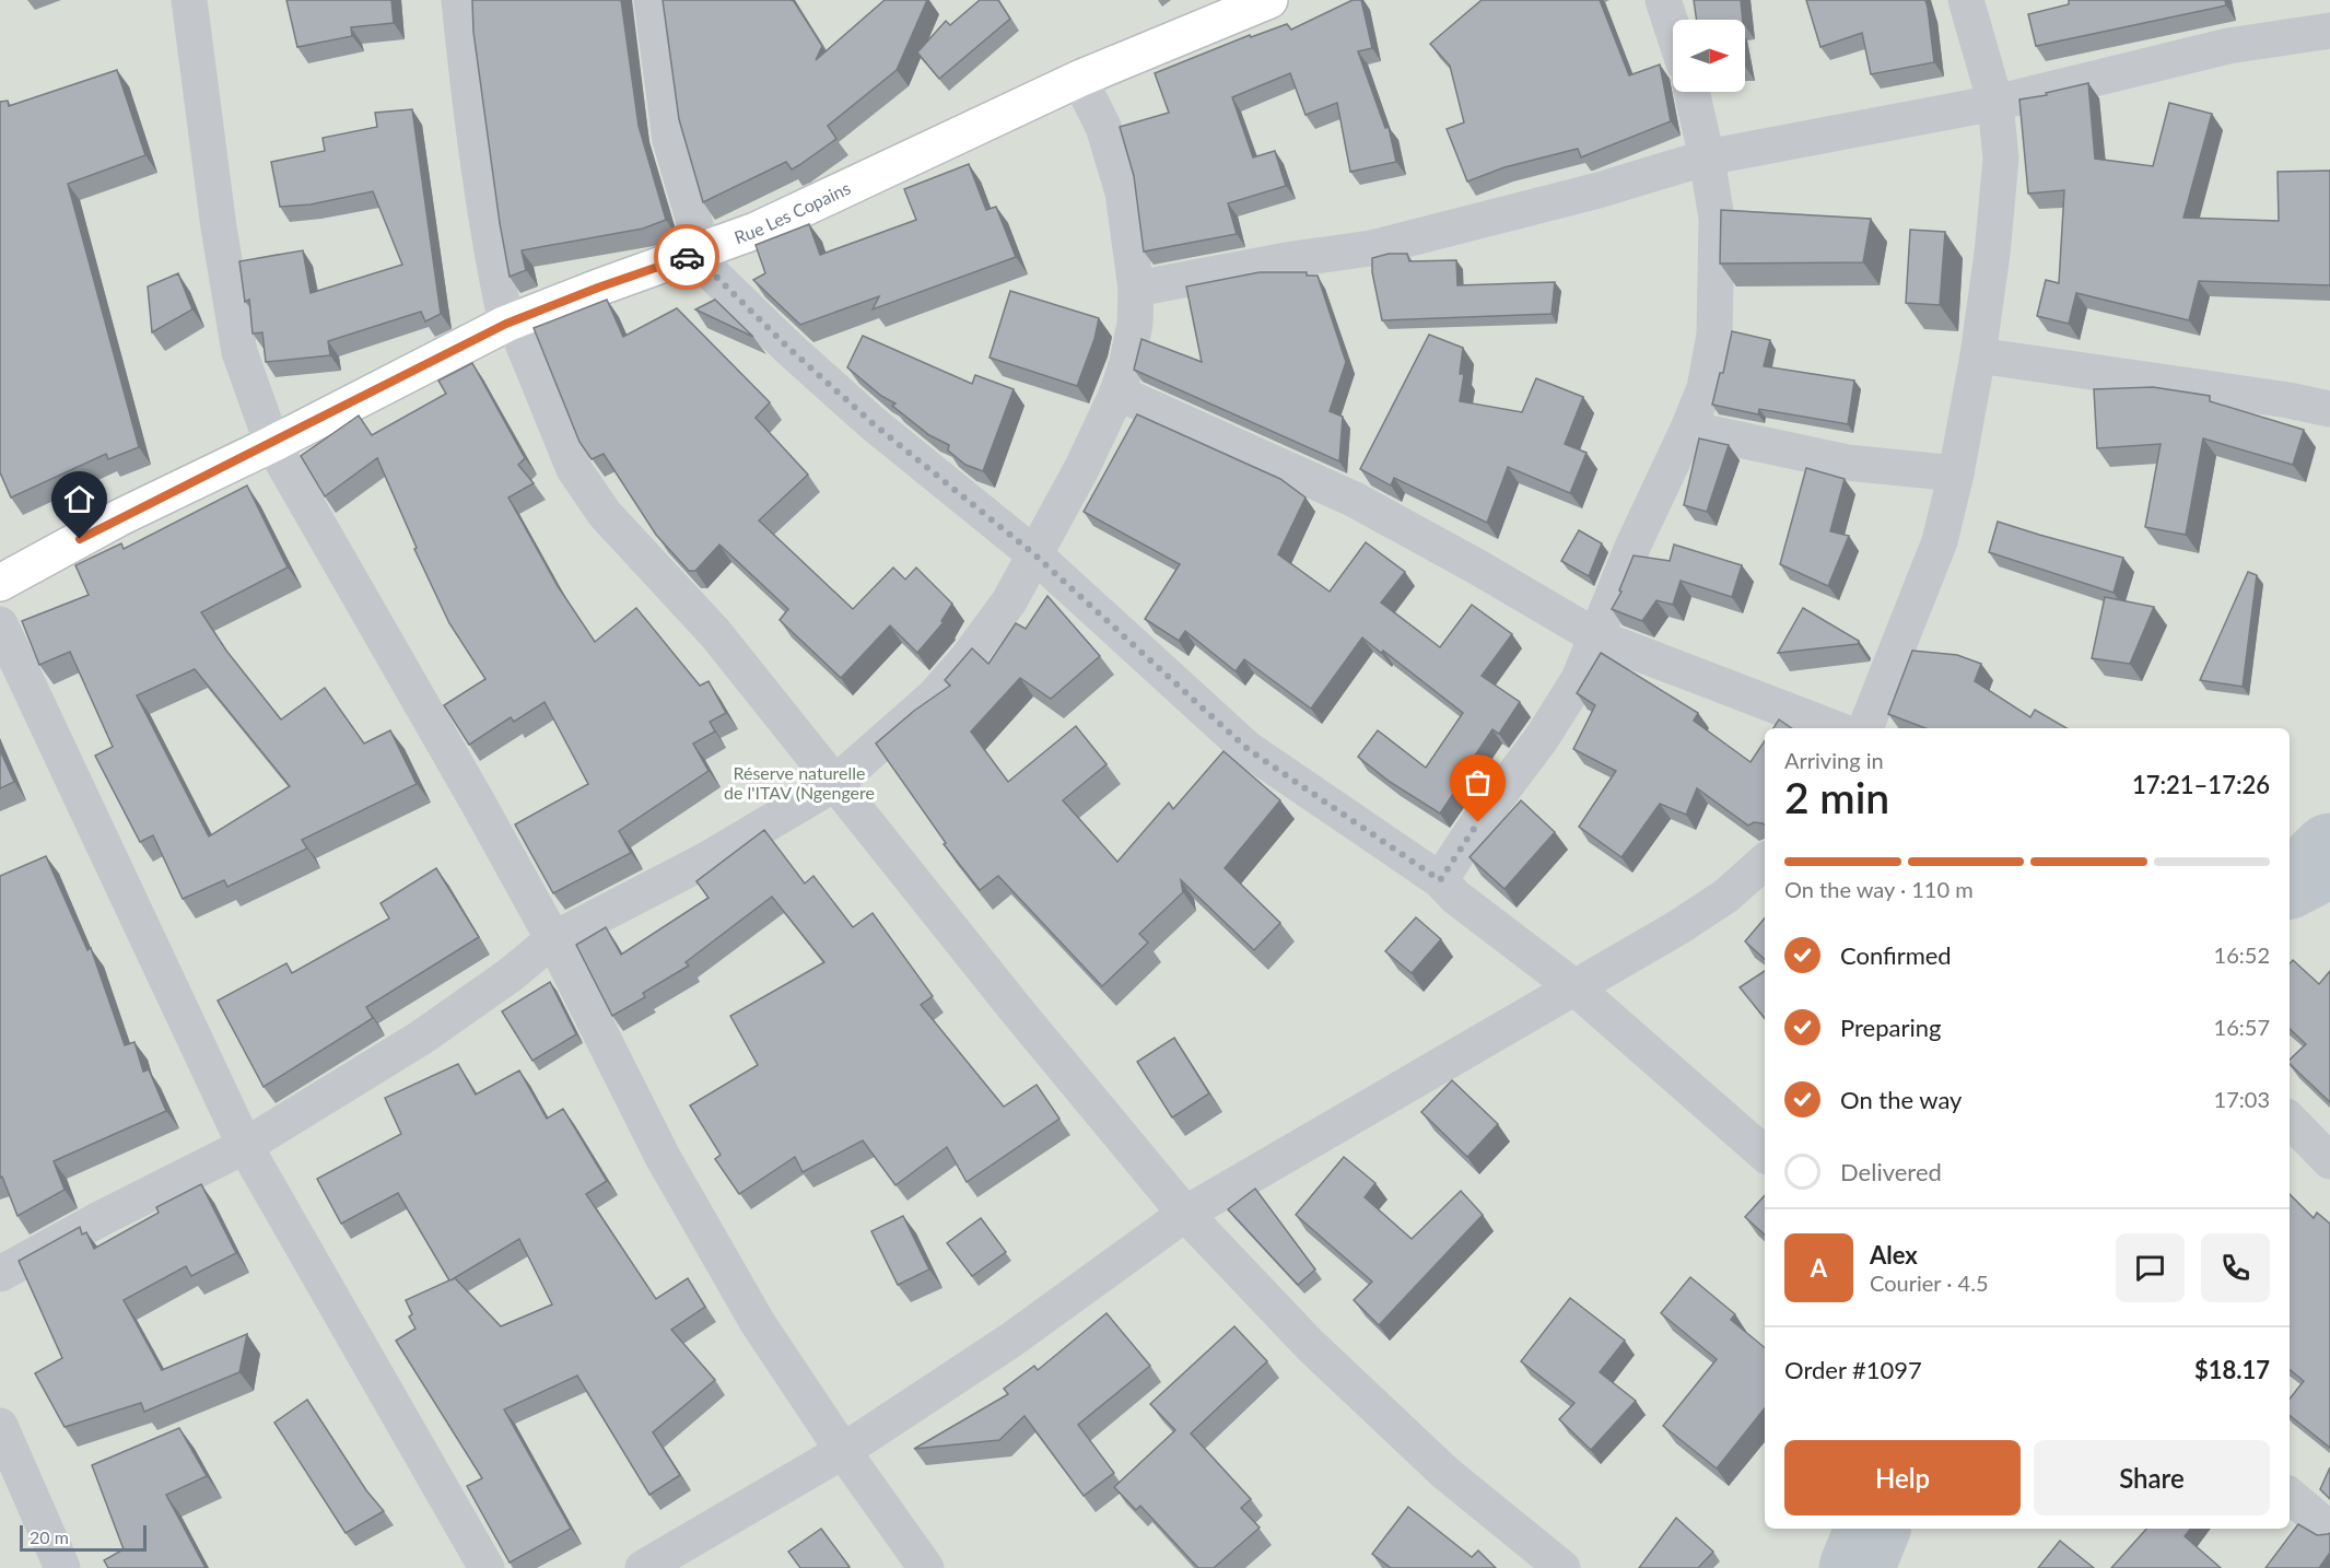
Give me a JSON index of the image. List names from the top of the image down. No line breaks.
{"streets":{"street":["Rue Les Copains"]},"parks":["Réserve naturelle de l'ITAV (Ngengere"],"scale_bar":"20 m","north":"right","page":{"heading":["2 min","Arriving in","17:21–17:26"],"panel":["Alex","Courier · 4.5","Order #1097","$18.17"],"bar":"On the way · 110 m","list":[["Confirmed","16:52"],["Preparing","16:57"],["On the way","17:03"],"Delivered"],"round":"A","buttons":["Help","Share"],"scale":"20 m"}}
